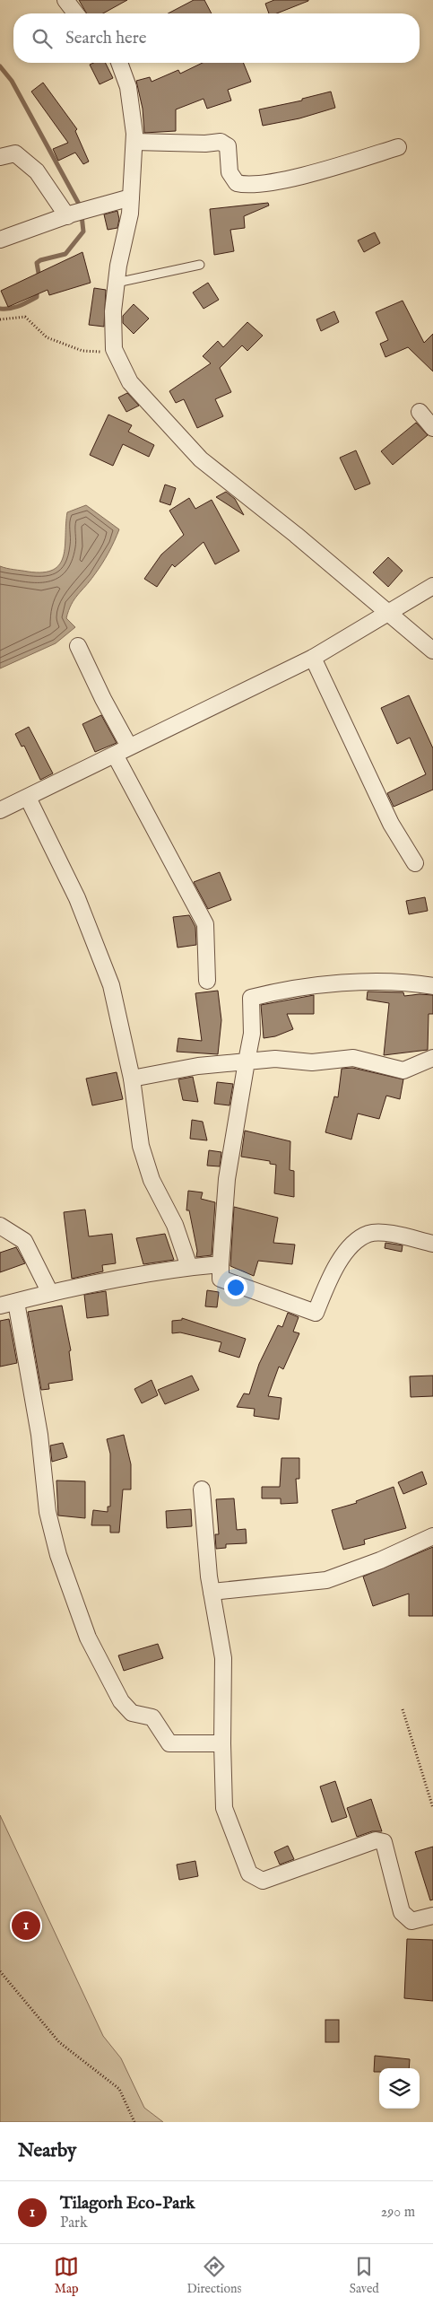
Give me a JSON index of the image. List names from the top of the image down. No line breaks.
{"page":{"search":"Search here","pins":"1","heading":"Nearby","list":[{"mark":"1","name":"Tilagorh Eco-Park","note":"Park","value":"290 m"}],"nav":["Map","Directions","Saved"]}}
